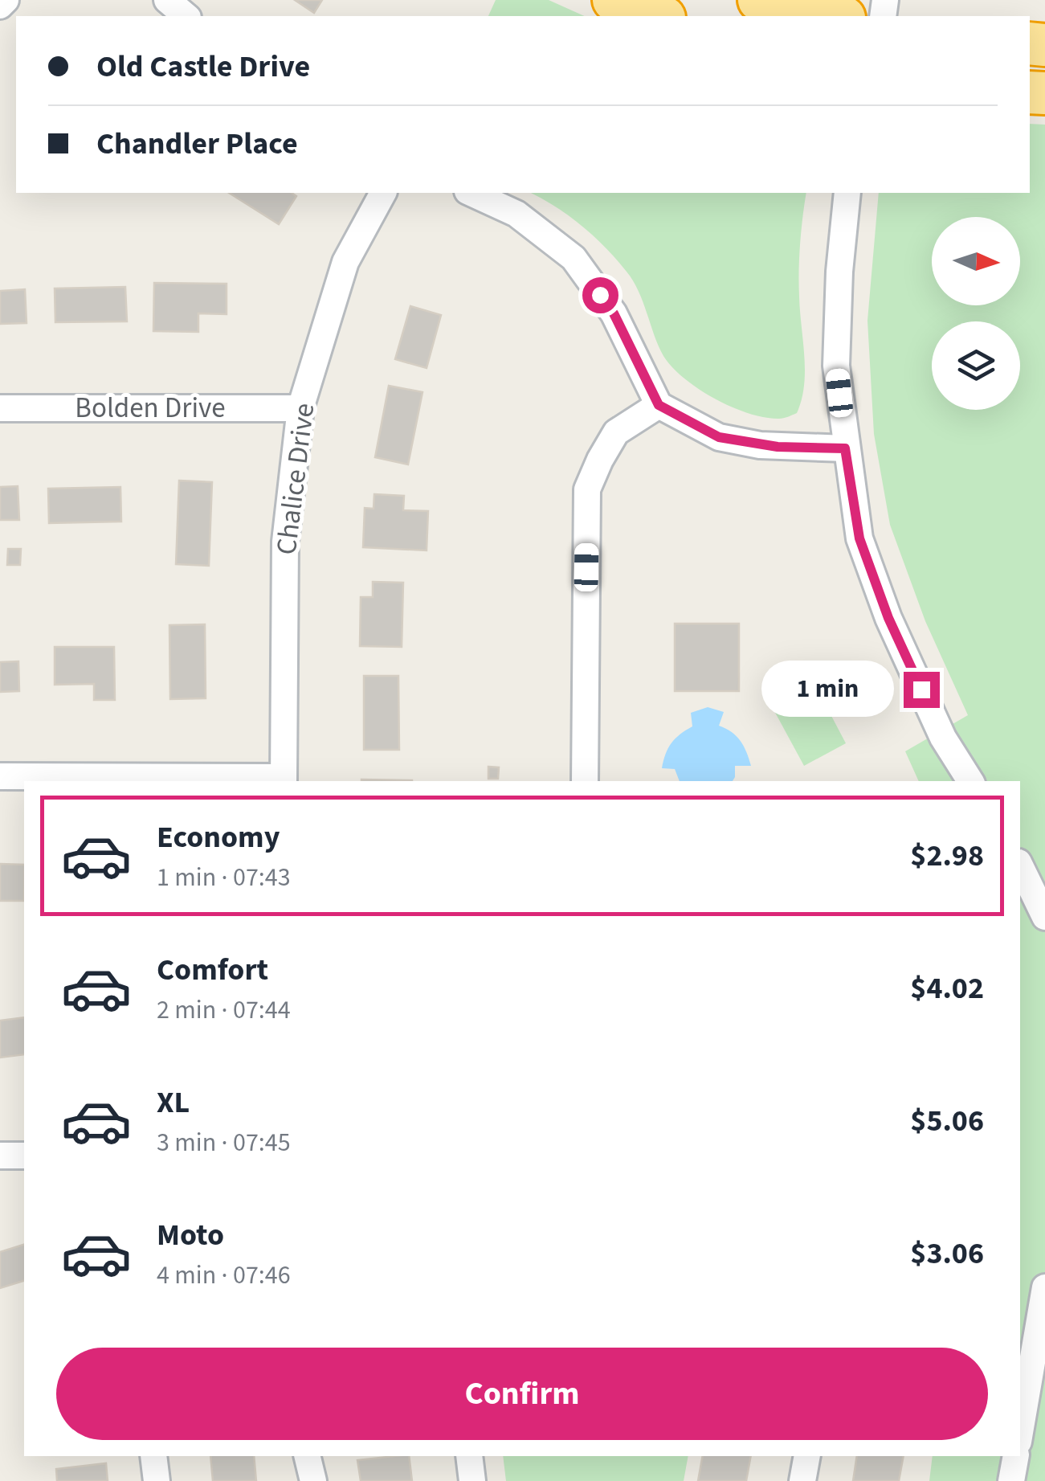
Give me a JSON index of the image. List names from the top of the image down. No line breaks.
{"streets":{"street":["Bolden Drive","Chalice Drive"]},"crossings":[["Bolden Drive","Chalice Drive"]],"north":"right","page":{"banner":["Old Castle Drive","Chandler Place"],"bubble":"1 min","list":[{"name":"Economy","note":"1 min · 07:43","value":"$2.98"},{"name":"Comfort","note":"2 min · 07:44","value":"$4.02"},{"name":"XL","note":"3 min · 07:45","value":"$5.06"},{"name":"Moto","note":"4 min · 07:46","value":"$3.06"}],"buttons":"Confirm"}}
